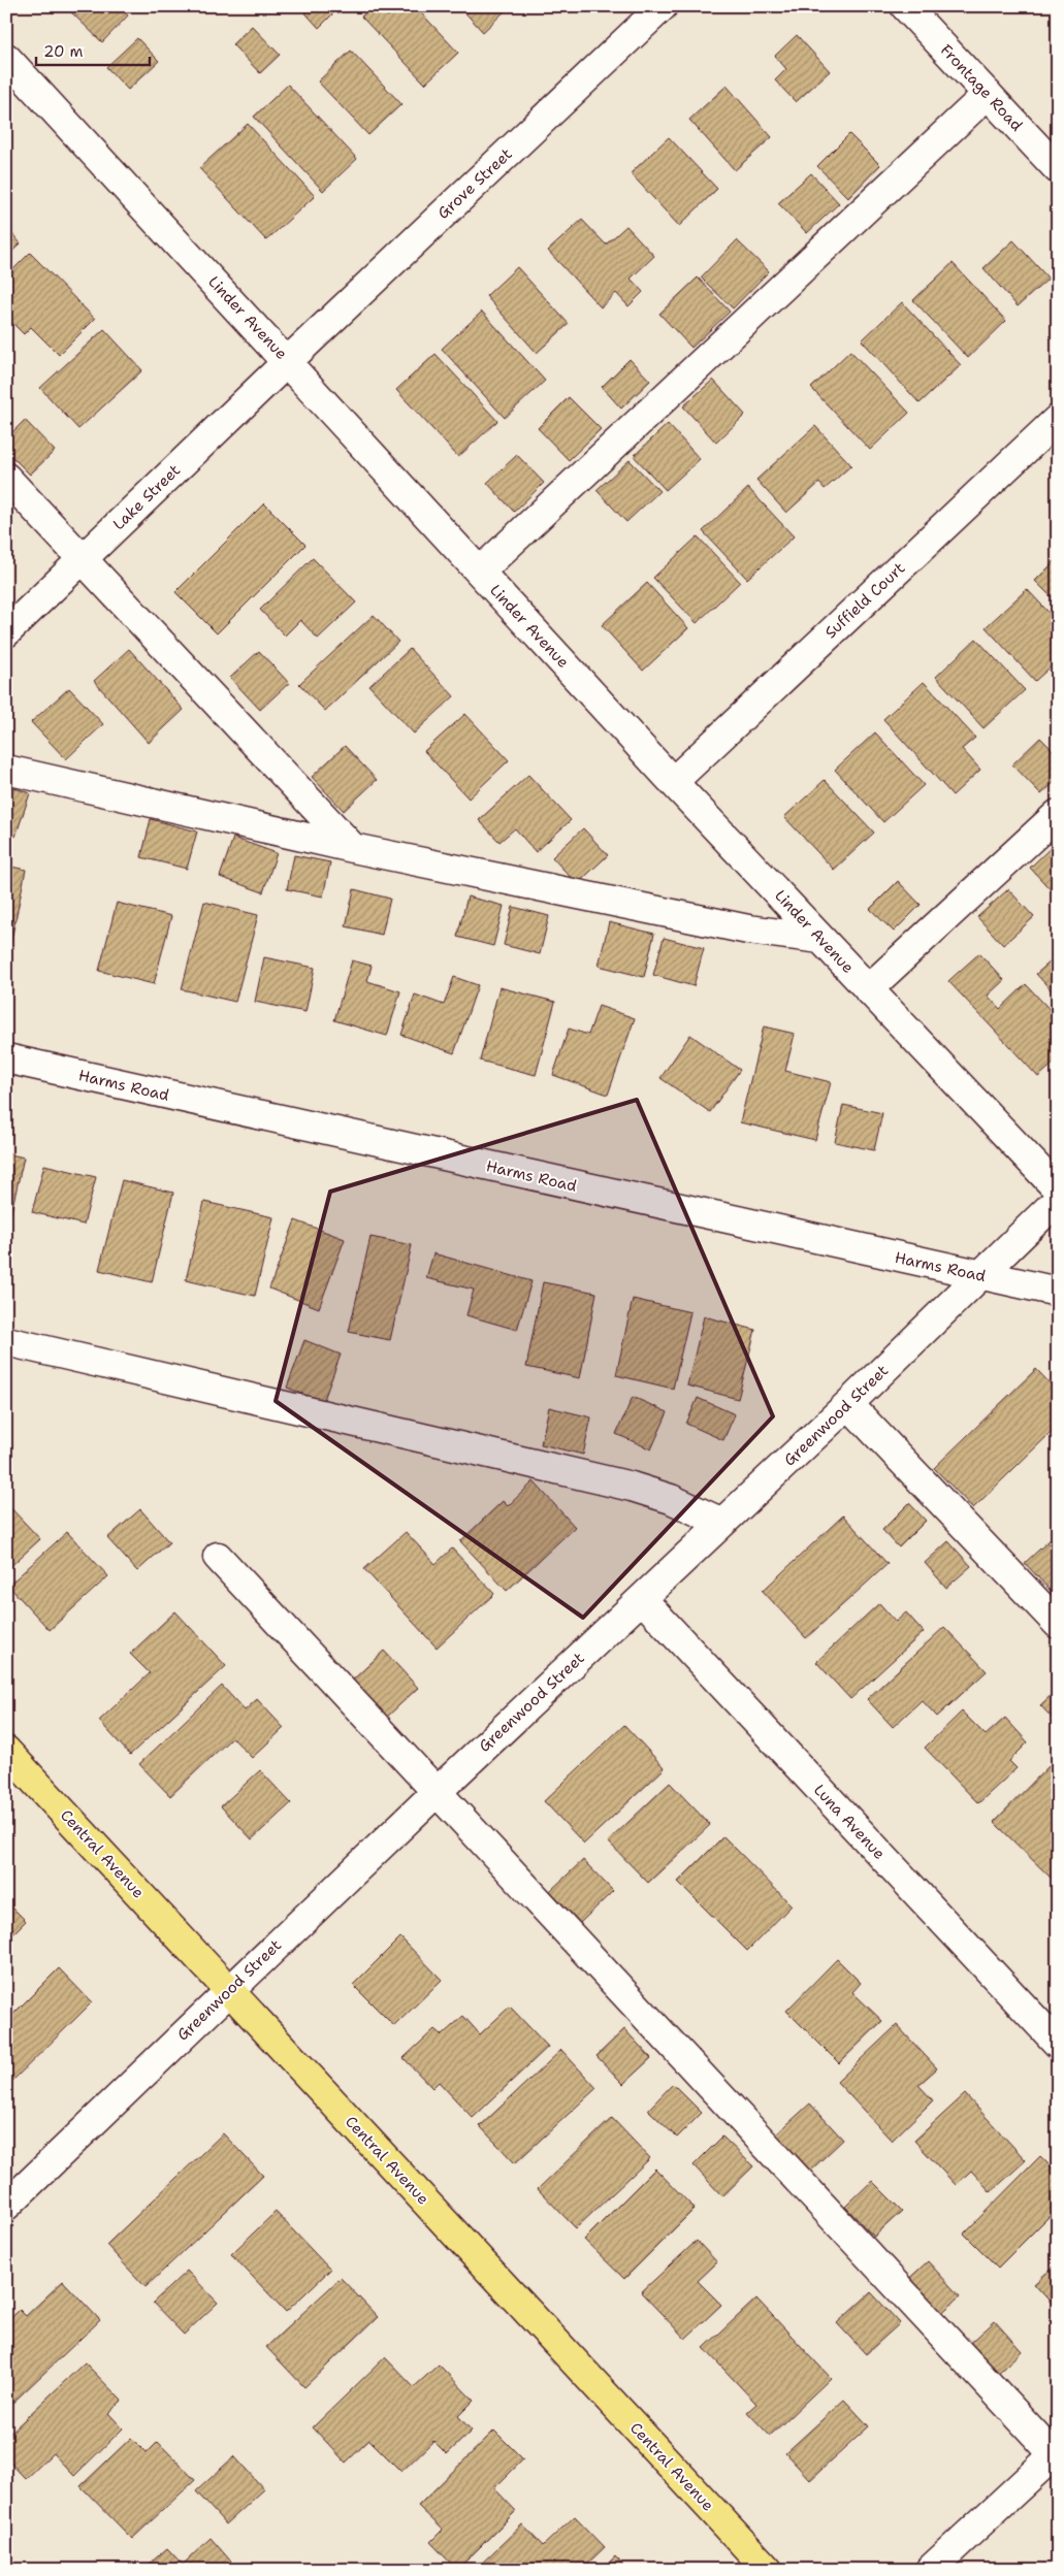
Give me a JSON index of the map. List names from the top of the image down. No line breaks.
{"streets":{"main road":["Central Avenue"],"street":["Frontage Road","Grove Street","Linder Avenue","Lake Street","Suffield Court","Harms Road","Greenwood Street","Luna Avenue"]},"crossings":[["Grove Street","Linder Avenue"],["Grove Street","Lake Street"],["Linder Avenue","Lake Street"],["Linder Avenue","Suffield Court"],["Harms Road","Greenwood Street"],["Greenwood Street","Luna Avenue"],["Greenwood Street","Central Avenue"]],"scale_bar":"20 m"}
